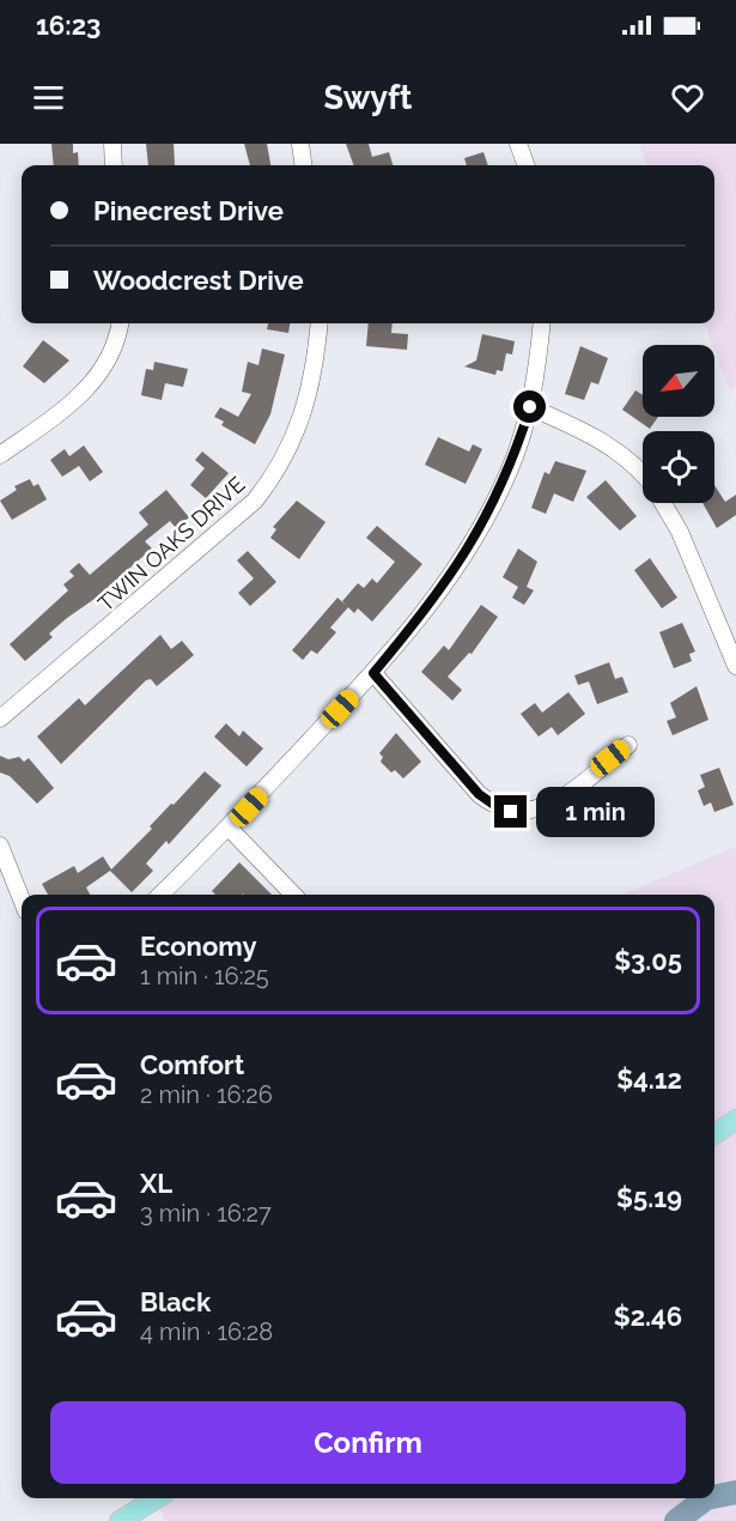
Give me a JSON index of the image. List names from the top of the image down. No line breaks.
{"streets":{"street":["TWIN OAKS DRIVE"]},"north":"bottom left","page":{"status":"16:23","header":"Swyft","banner":["Pinecrest Drive","Woodcrest Drive"],"bubble":"1 min","list":[{"name":"Economy","note":"1 min · 16:25","value":"$3.05"},{"name":"Comfort","note":"2 min · 16:26","value":"$4.12"},{"name":"XL","note":"3 min · 16:27","value":"$5.19"},{"name":"Black","note":"4 min · 16:28","value":"$2.46"}],"buttons":"Confirm"}}
